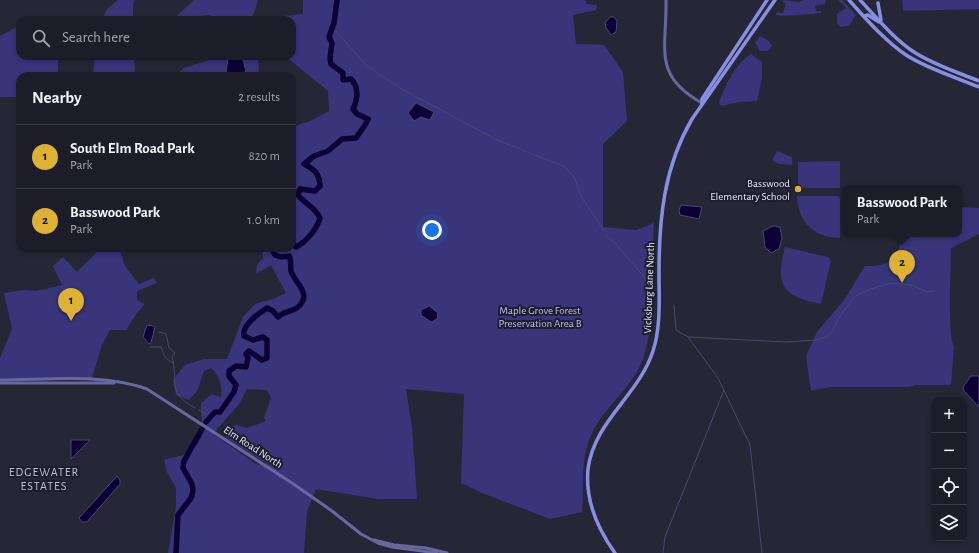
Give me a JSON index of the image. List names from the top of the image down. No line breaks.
{"streets":{"main road":["Vicksburg Lane North"],"street":["Elm Road North"]},"districts":["EDGEWATER ESTATES"],"parks":["Maple Grove Forest Preservation Area B"],"places":["Basswood Elementary School"],"page":{"search":"Search here","heading":["Nearby","2 results"],"list":[{"mark":"1","name":"South Elm Road Park","note":"Park","value":"820 m"},{"mark":"2","name":"Basswood Park","note":"Park","value":"1.0 km"}],"popup":["Basswood Park","Park"],"pins":["2","1"],"map_buttons":["+","−"]}}
